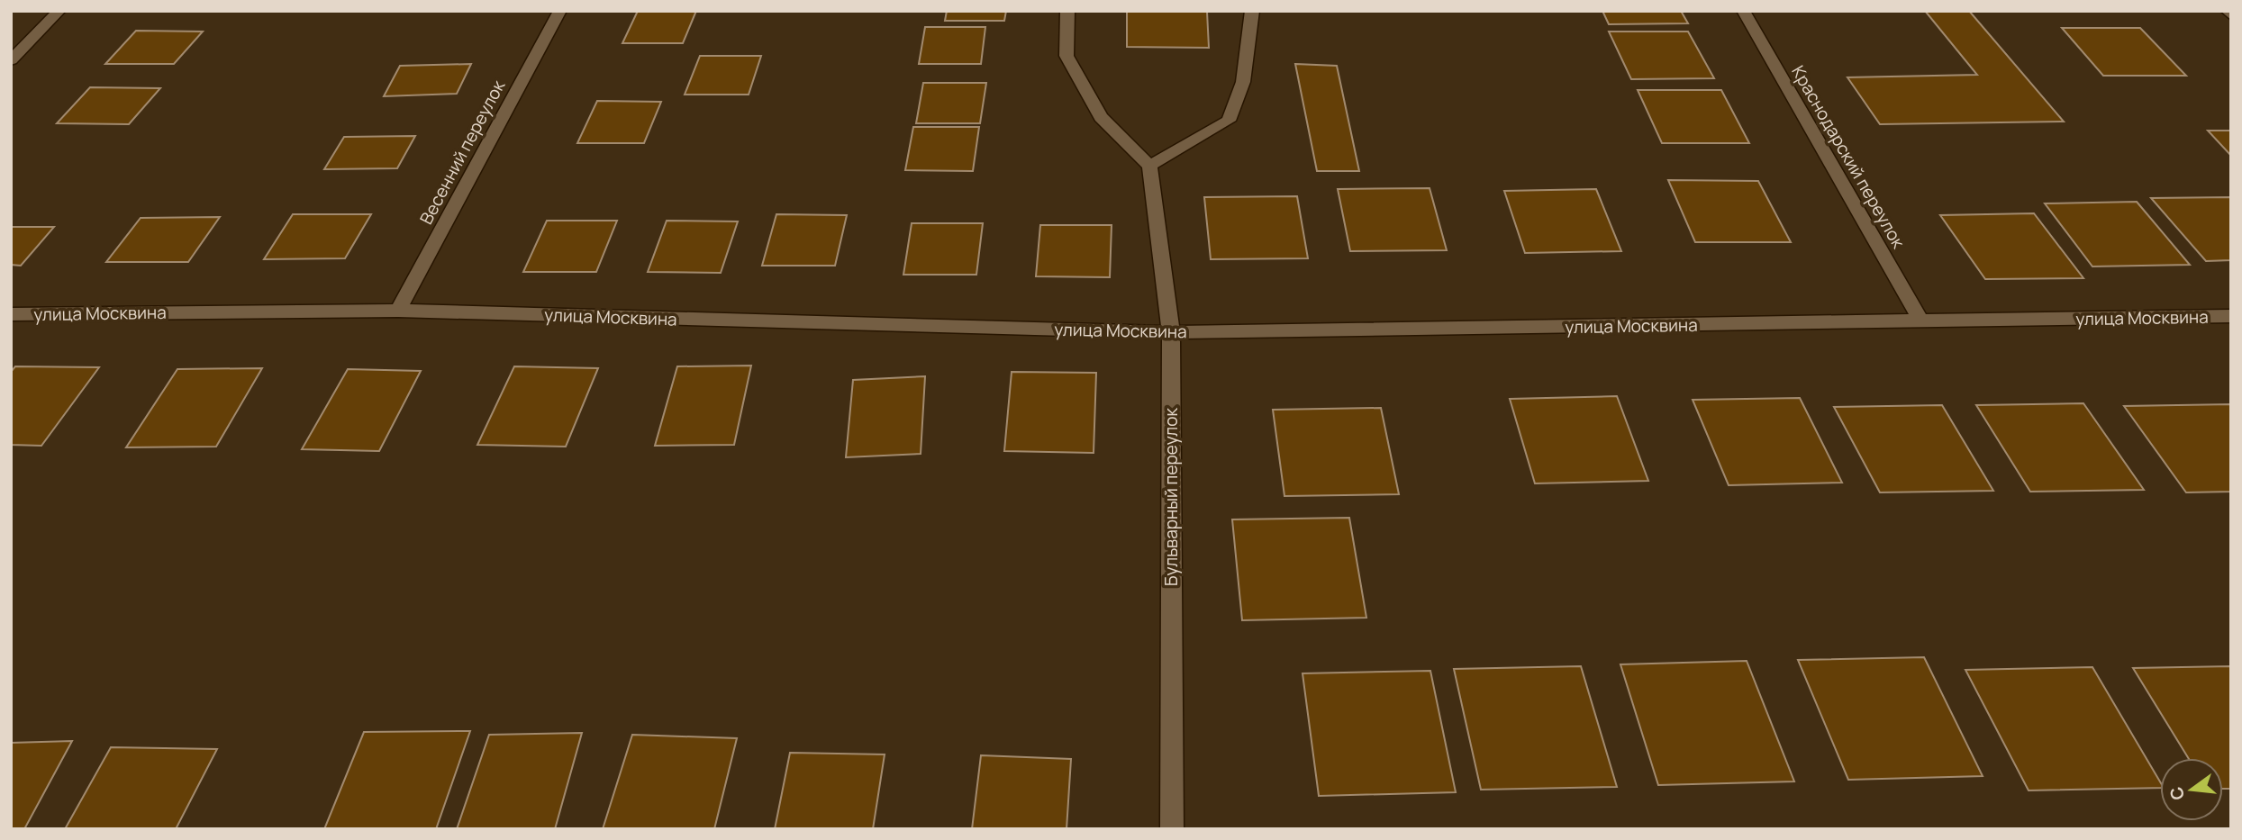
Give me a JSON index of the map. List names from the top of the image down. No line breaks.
{"streets":{"street":["Весенний переулок","Краснодарский переулок","улица Москвина","Бульварный переулок"]},"crossings":[["Весенний переулок","улица Москвина"],["Краснодарский переулок","улица Москвина"],["улица Москвина","Бульварный переулок"]],"north":"left"}
